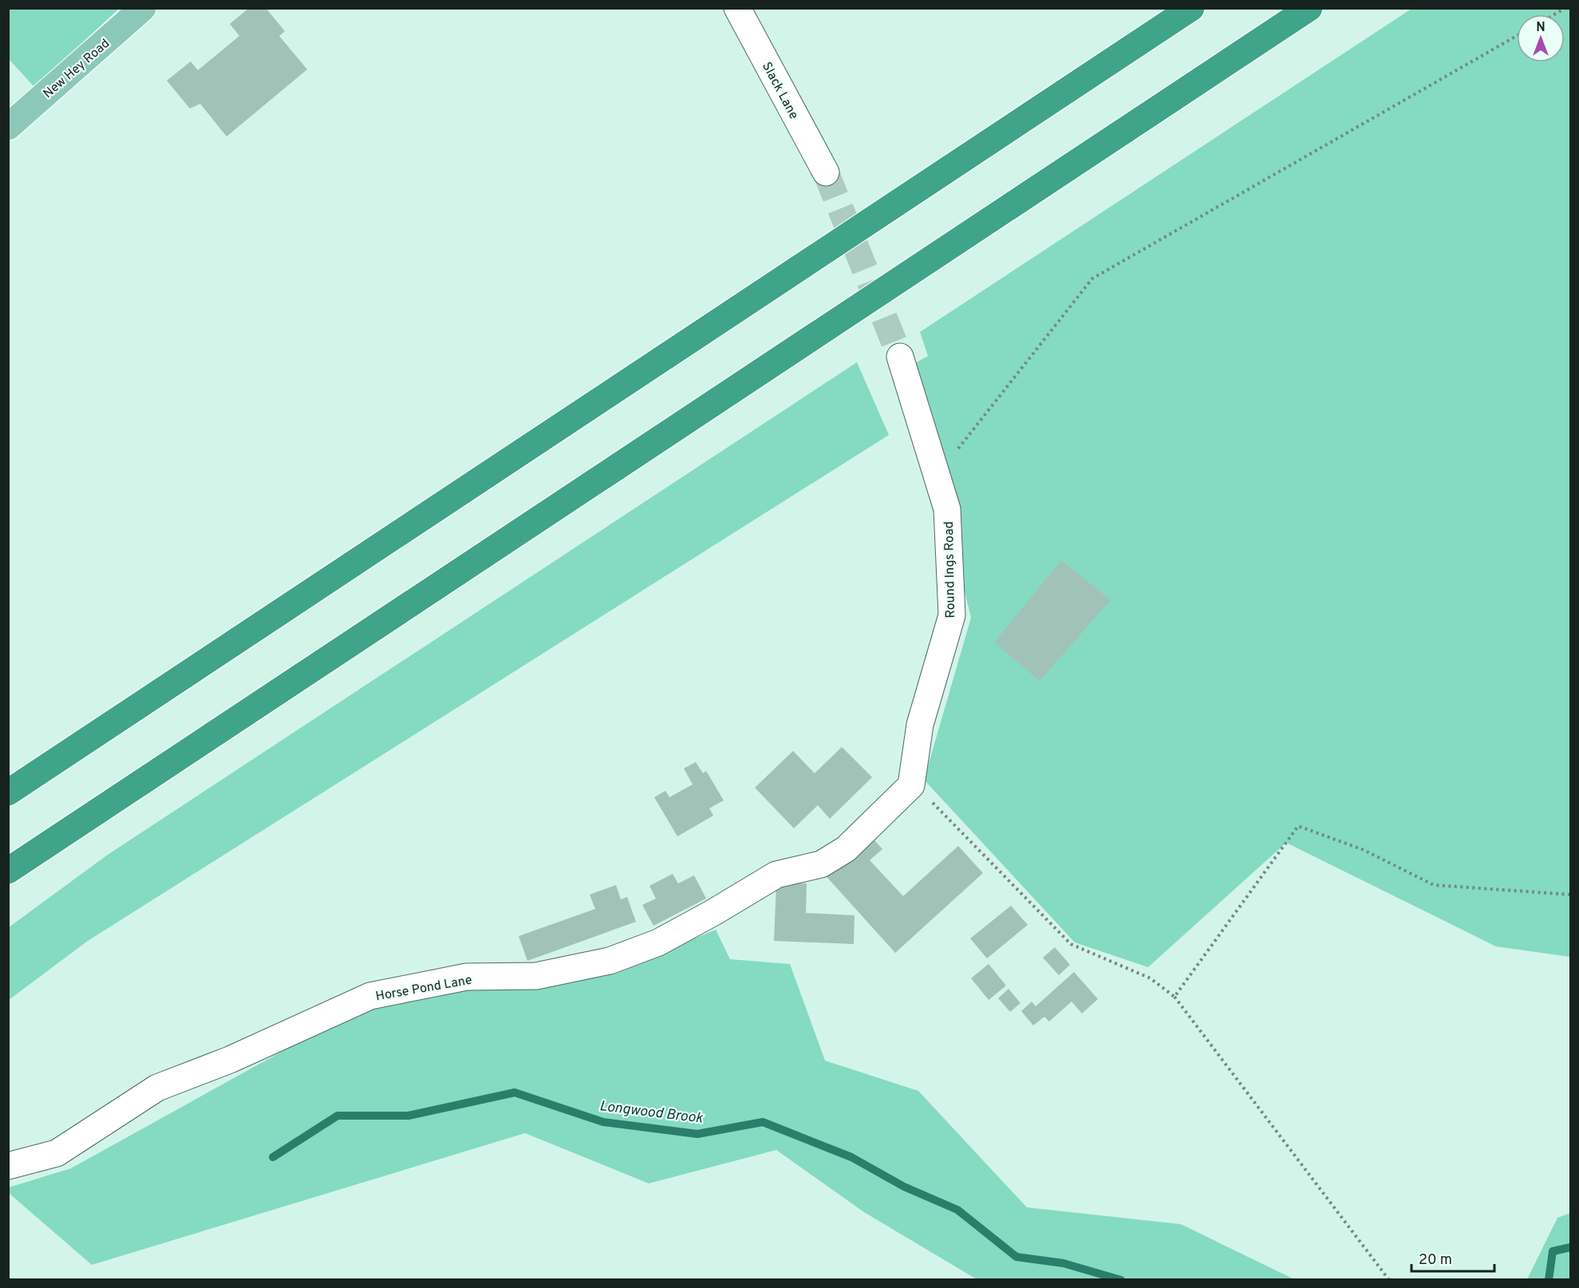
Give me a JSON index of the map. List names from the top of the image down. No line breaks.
{"streets":{"main road":["New Hey Road"],"street":["Slack Lane","Round Ings Road","Horse Pond Lane"]},"crossings":[["Round Ings Road","Horse Pond Lane"]],"water":["Longwood Brook"],"scale_bar":"20 m","north":"top"}
